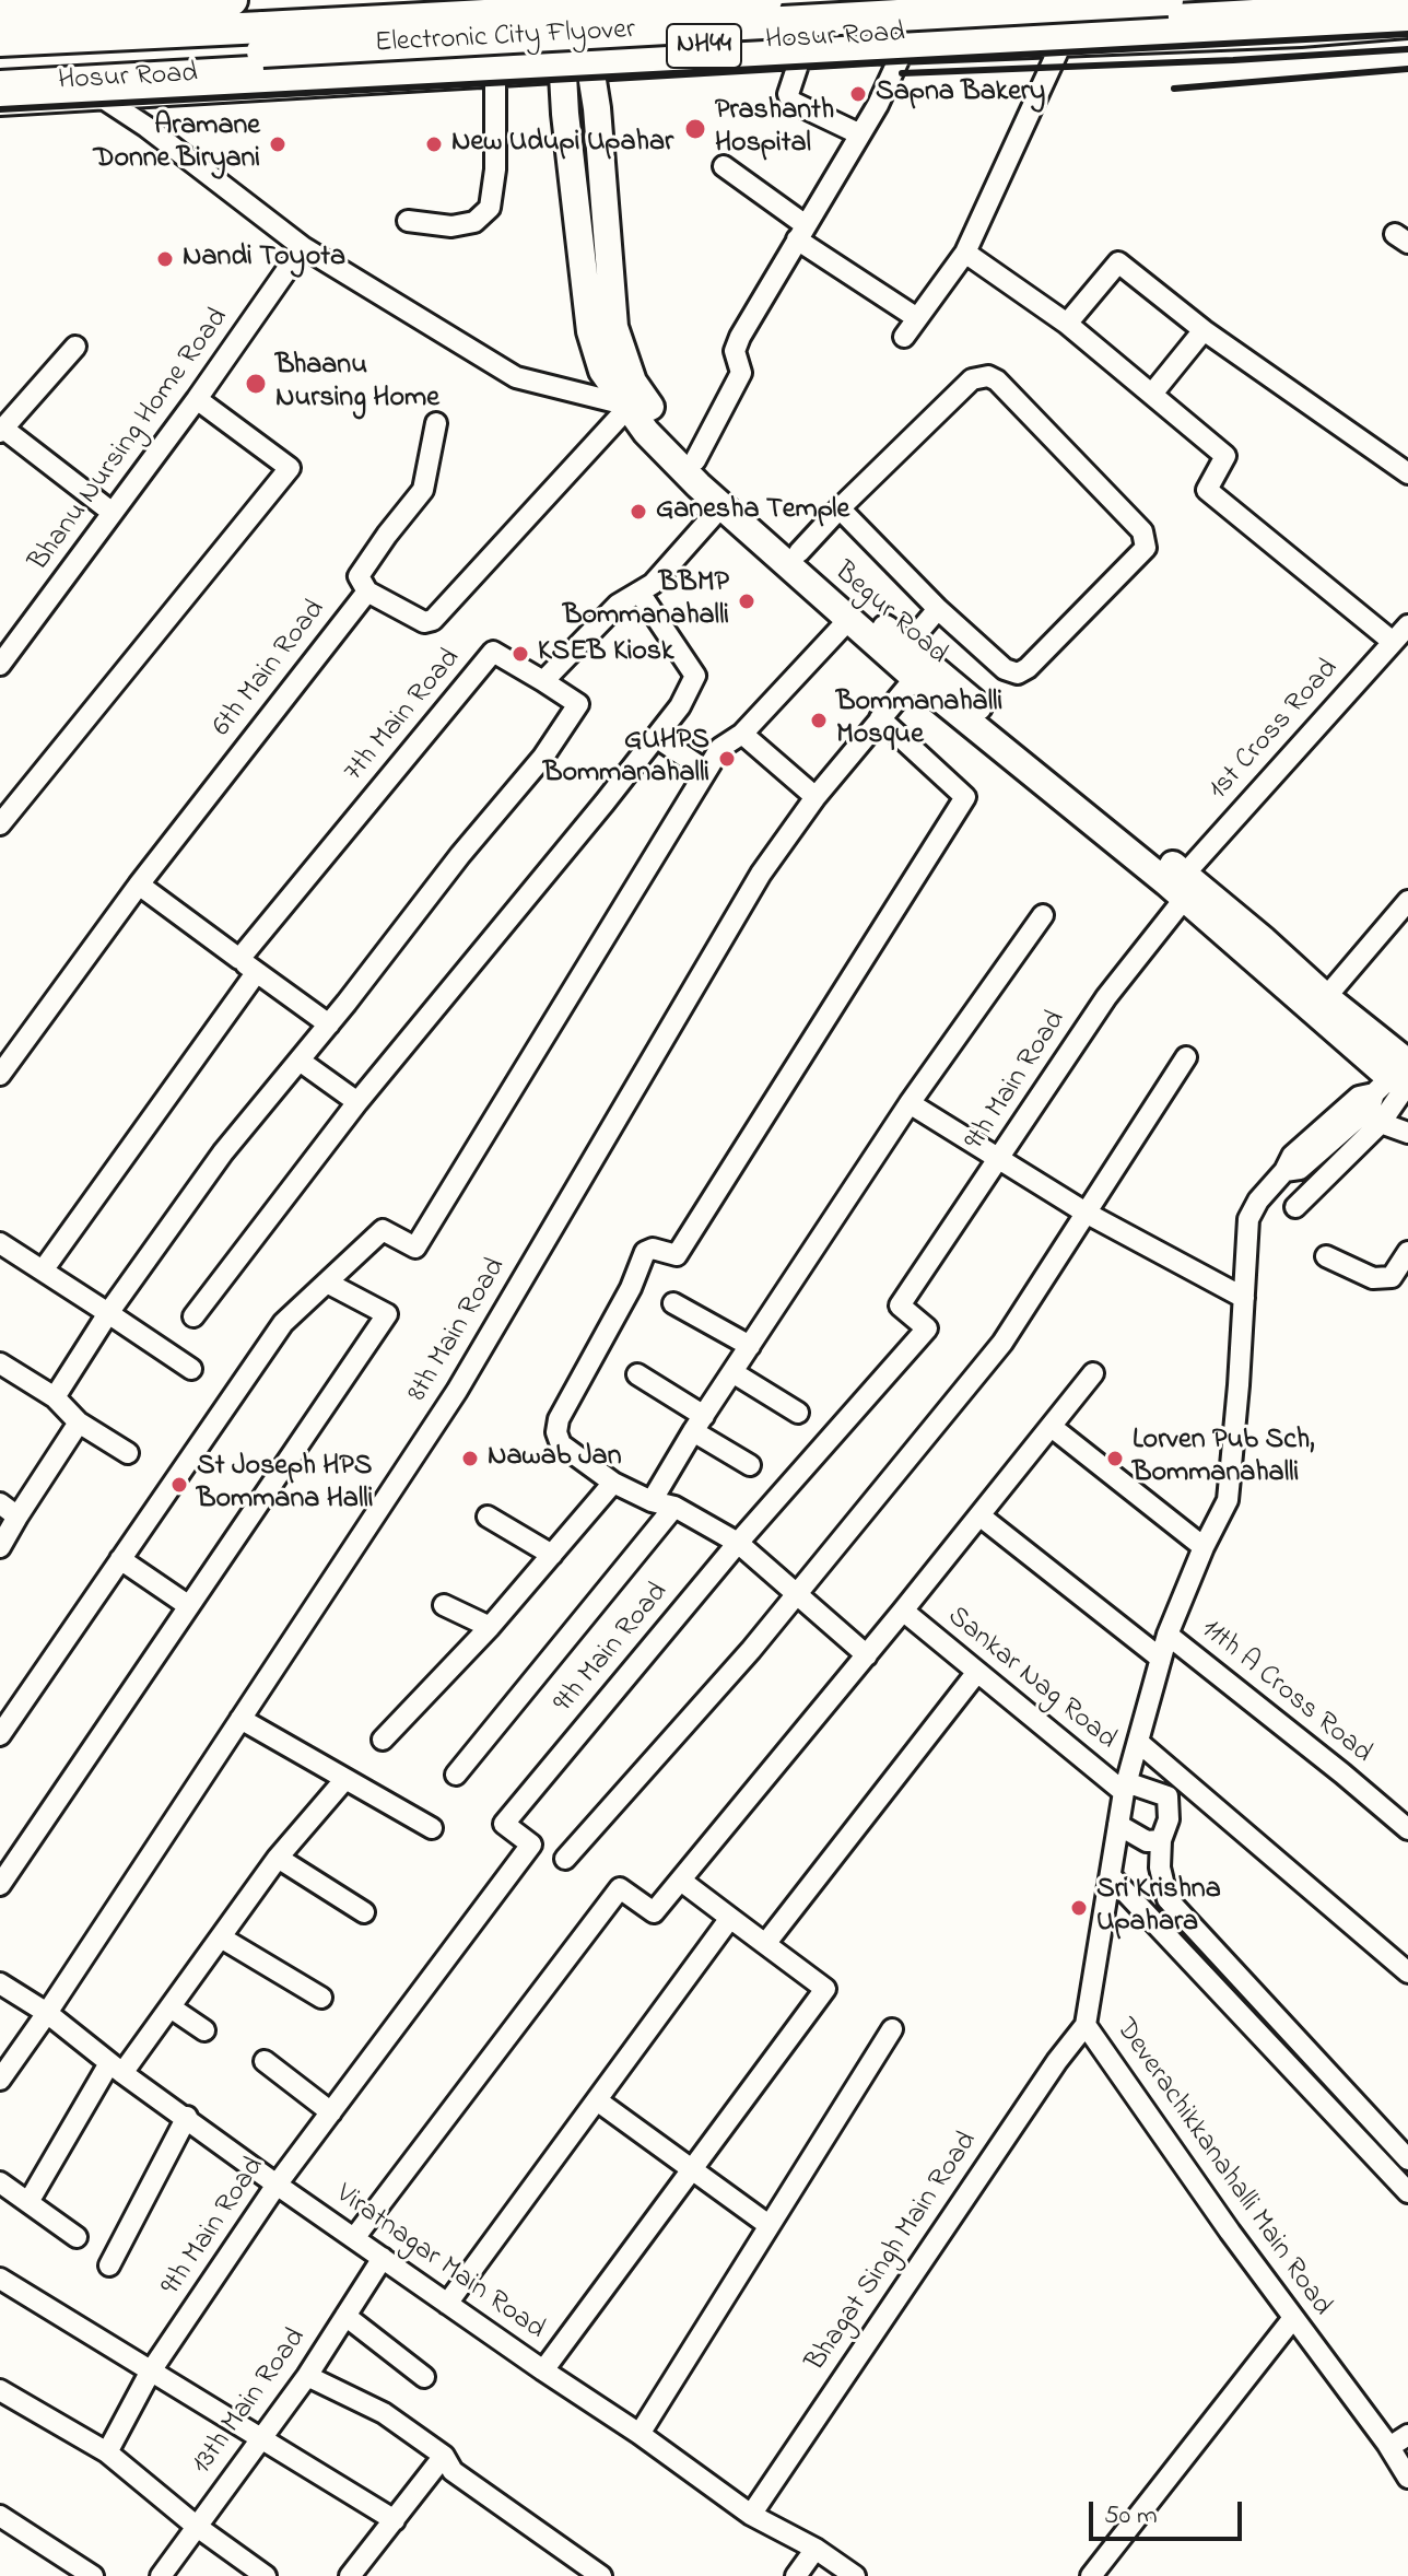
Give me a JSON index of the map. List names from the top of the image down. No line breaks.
{"streets":{"highway":["Electronic City Flyover","Hosur Road","NH44"],"main road":["Begur Road"],"street":["Bhanu Nursing Home Road","6th Main Road","7th Main Road","1st Cross Road","9th Main Road","8th Main Road","Sankar Nag Road","11th A Cross Road","Deverachikkanahalli Main Road","Bhagat Singh Main Road","Viratnagar Main Road","13th Main Road"]},"crossings":[["Hosur Road","Begur Road"],["Begur Road","6th Main Road"],["Begur Road","1st Cross Road"],["Begur Road","9th Main Road"],["Begur Road","8th Main Road"],["Begur Road","Deverachikkanahalli Main Road"],["1st Cross Road","9th Main Road"],["9th Main Road","Viratnagar Main Road"],["8th Main Road","Viratnagar Main Road"],["Sankar Nag Road","Deverachikkanahalli Main Road"],["11th A Cross Road","Deverachikkanahalli Main Road"],["Deverachikkanahalli Main Road","Bhagat Singh Main Road"],["Bhagat Singh Main Road","Viratnagar Main Road"],["Viratnagar Main Road","13th Main Road"]],"places":["Sapna Bakery","Prashanth Hospital","Aramane Donne Biryani","New Udupi Upahar","Nandi Toyota","Bhaanu Nursing Home","Ganesha Temple","BBMP Bommanahalli","KSEB Kiosk","Bommanahalli Mosque","GUHPS Bommanahalli","Nawab Jan","Lorven Pub Sch, Bommanahalli","St Joseph HPS Bommana Halli","Sri Krishna Upahara"],"scale_bar":"50 m"}
